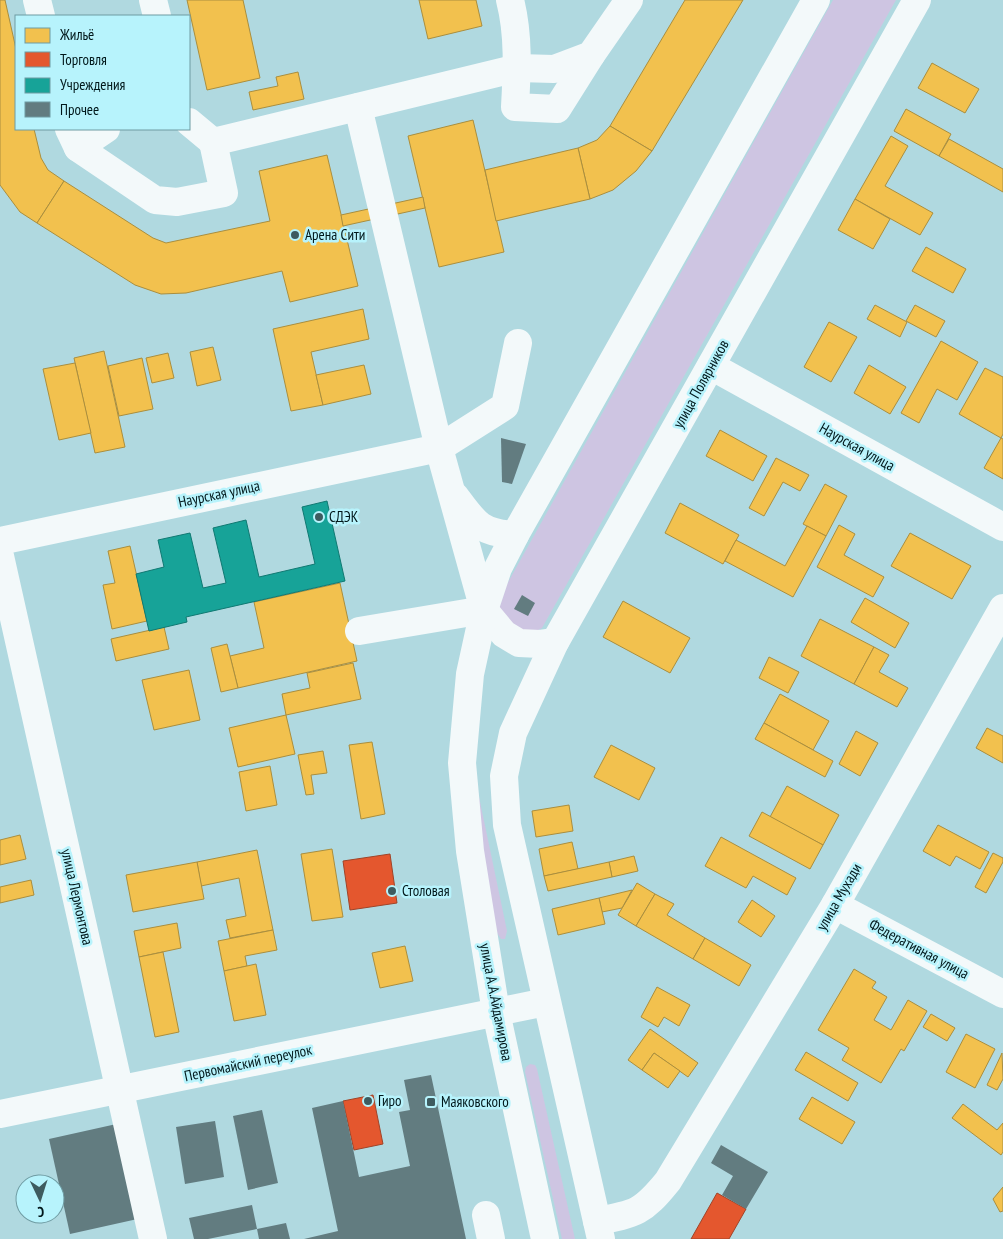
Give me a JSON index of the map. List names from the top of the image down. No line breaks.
{"streets":{"street":["улица Полярников","Наурская улица","улица Лермонтова","улица Мухади","Федеративная улица","улица А.А.Айдамирова","Первомайский переулок"]},"crossings":[["улица Полярников","Наурская улица"],["улица Полярников","Первомайский переулок"],["улица Лермонтова","Первомайский переулок"],["улица Мухади","Федеративная улица"],["улица А.А.Айдамирова","Первомайский переулок"]],"places":{"other":["Арена Сити","СДЭК","Столовая","Гиро"],"transit":["Маяковского"]},"legend":["Жильё","Торговля","Учреждения","Прочее"],"north":"bottom"}
